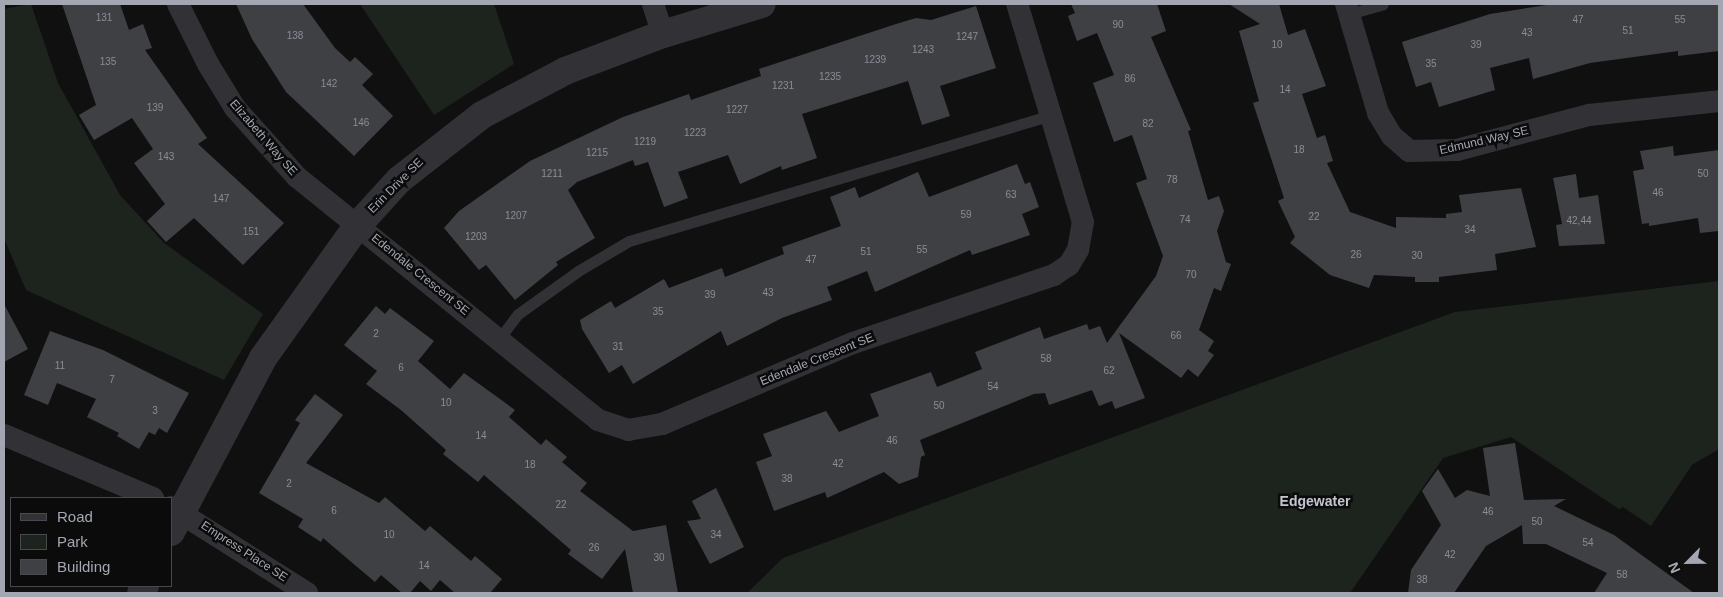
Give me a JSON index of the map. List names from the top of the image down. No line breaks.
{"streets":{"street":["Elizabeth Way SE","Edmund Way SE","Erin Drive SE","Edendale Crescent SE","Empress Place SE"]},"crossings":[["Elizabeth Way SE","Erin Drive SE"],["Elizabeth Way SE","Edendale Crescent SE"],["Erin Drive SE","Edendale Crescent SE"],["Erin Drive SE","Empress Place SE"]],"districts":["Edgewater"],"house_numbers":["131","47","55","90","51","43","138","1247","10","39","1243","1239","135","35","1235","86","142","1231","14","139","1227","146","82","1223","1219","18","1215","143","1211","50","78","46","63","147","59","1207","22","74","42,44","34","151","1203","55","51","26","30","47","70","43","39","35","2","66","31","58","11","6","62","7","54","10","50","3","14","46","42","18","38","2","22","6","46","50","10","34","54","26","42","30","14","58","38"],"legend":["Road","Park","Building"],"north":"bottom left"}
